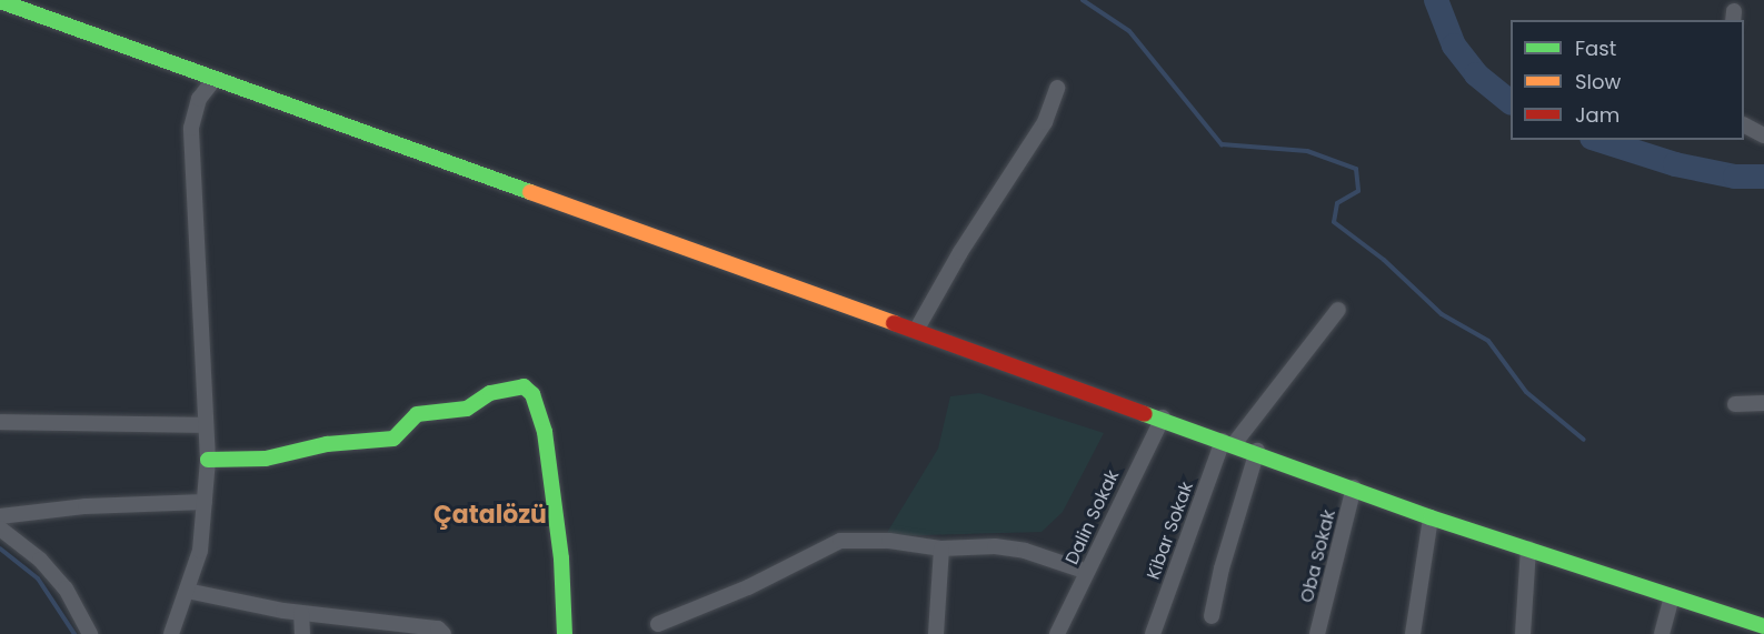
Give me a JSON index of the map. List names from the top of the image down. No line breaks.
{"streets":{"street":["Dalin Sokak","Kibar Sokak","Oba Sokak"]},"districts":["Çatalözü"],"legend":["Fast","Slow","Jam"]}
